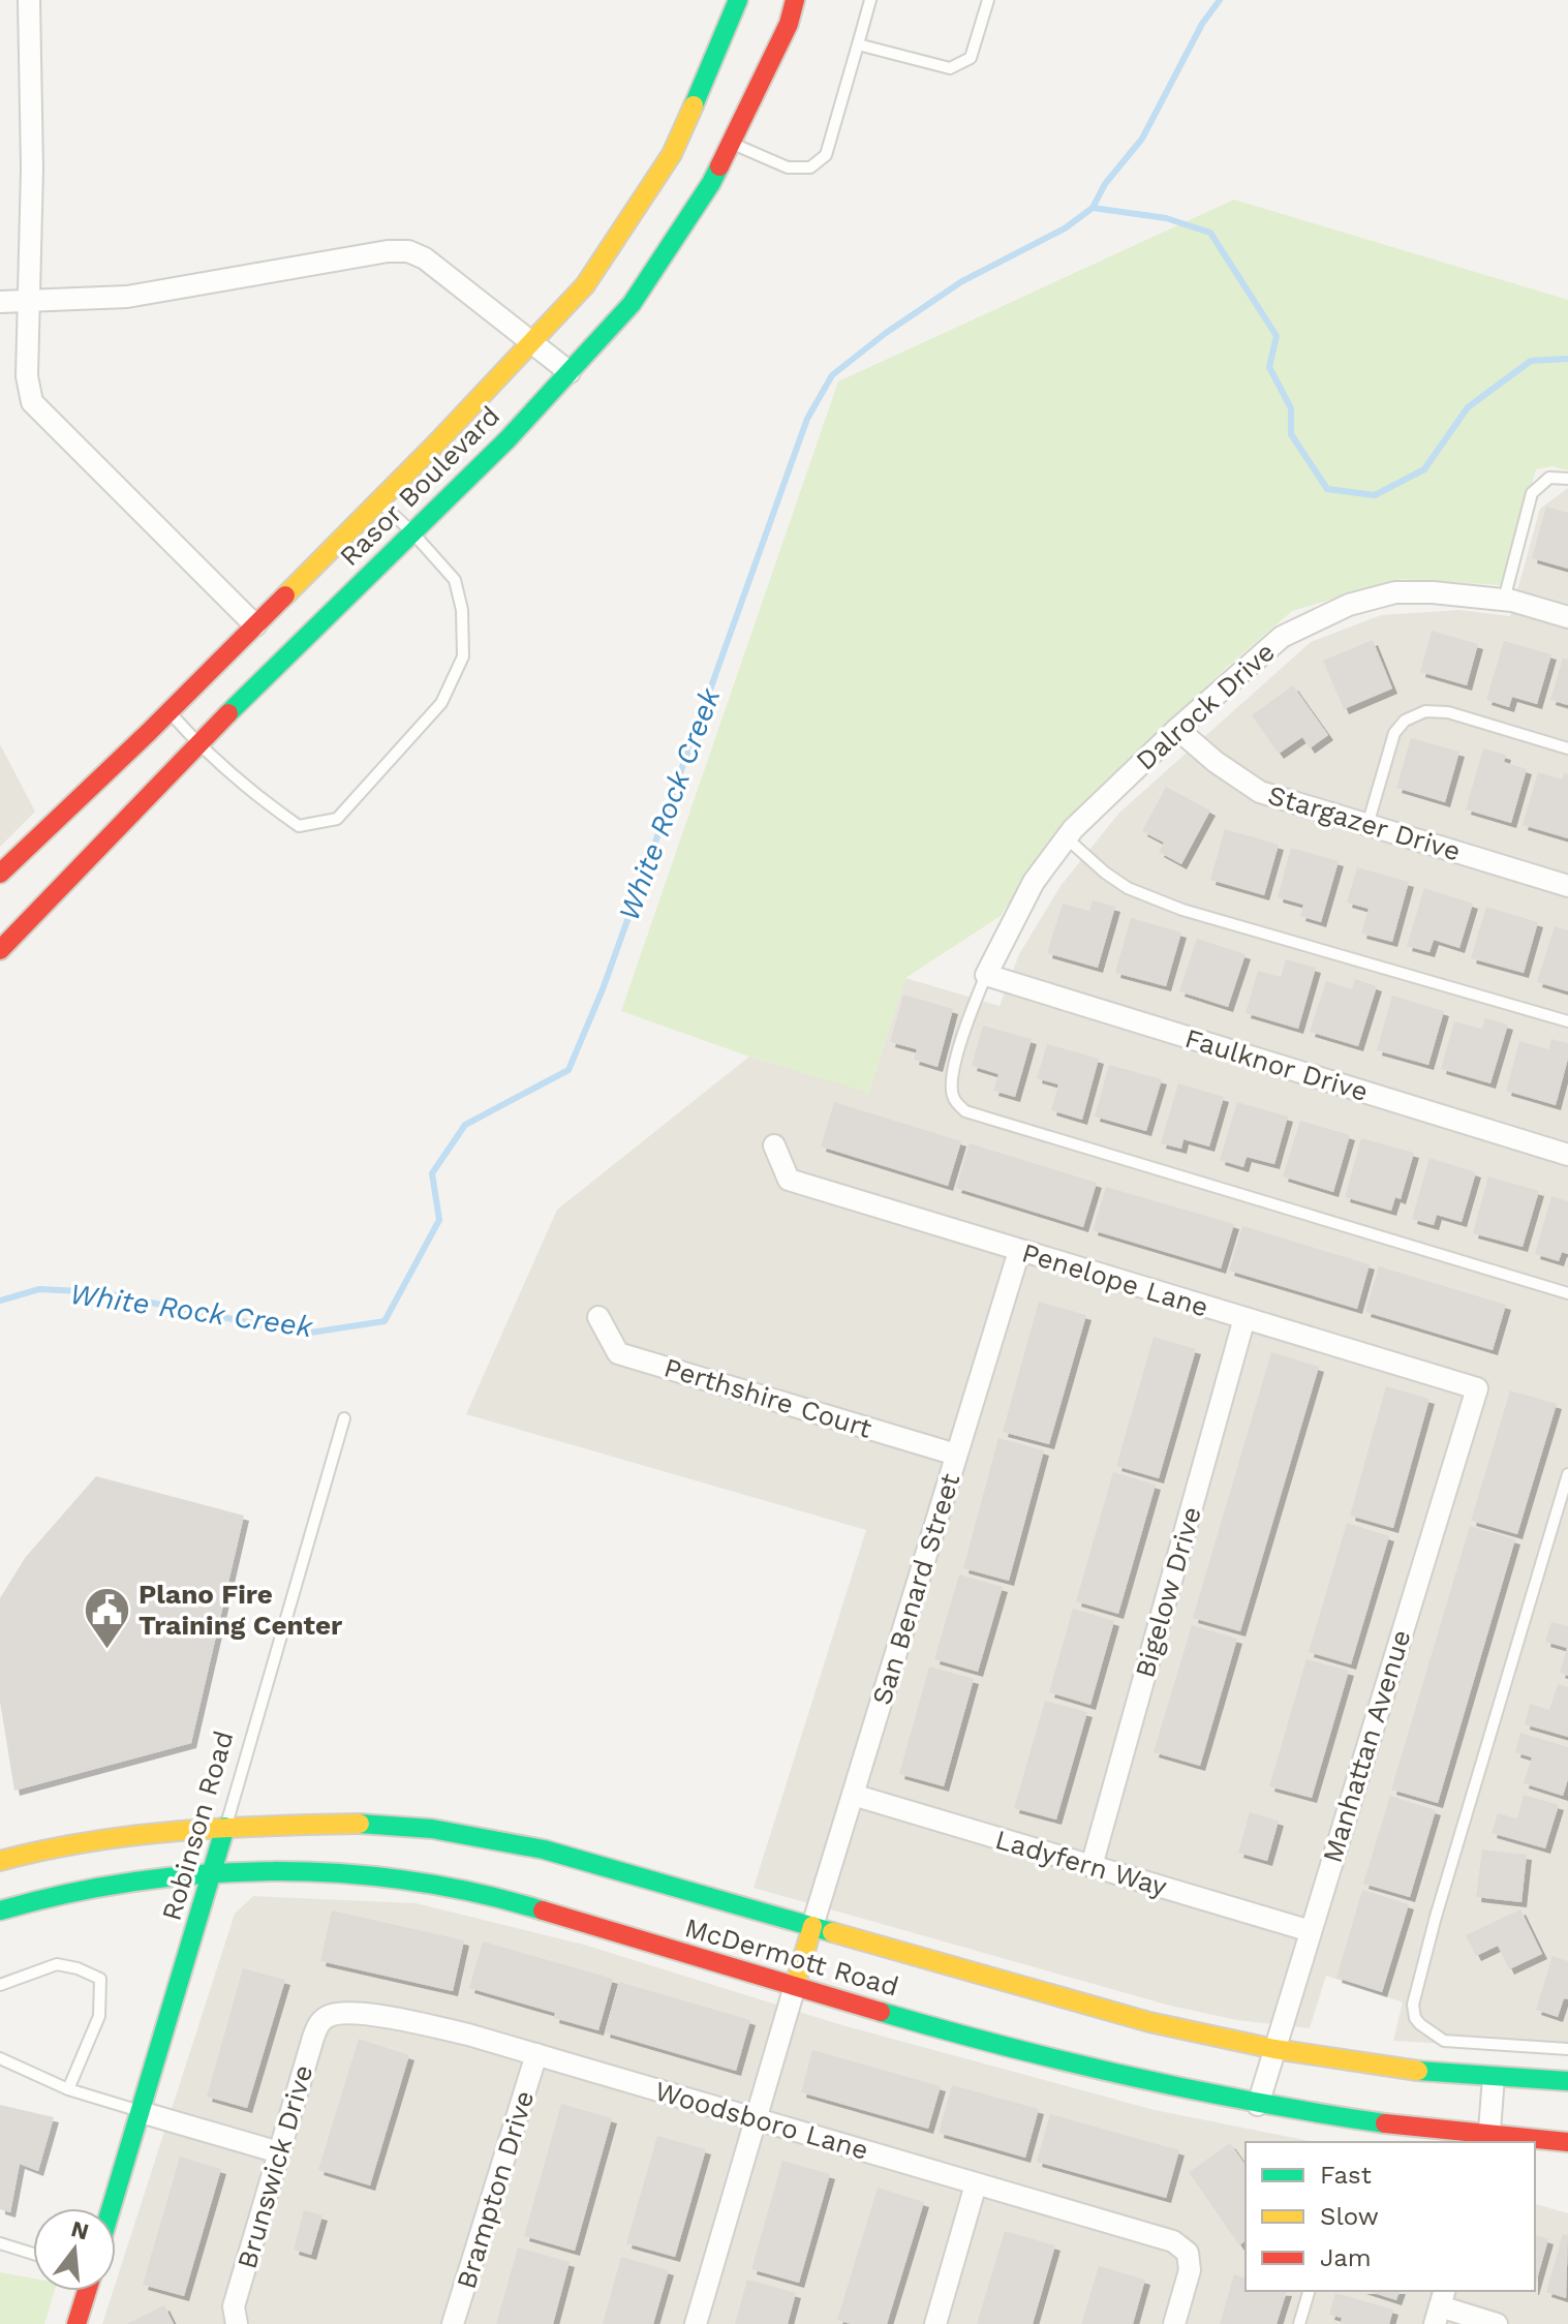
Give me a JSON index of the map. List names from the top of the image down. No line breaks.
{"streets":{"main road":["Rasor Boulevard","Robinson Road","McDermott Road"],"street":["Dalrock Drive","Stargazer Drive","Faulknor Drive","Penelope Lane","Perthshire Court","San Benard Street","Bigelow Drive","Manhattan Avenue","Ladyfern Way","Woodsboro Lane","Brunswick Drive","Brampton Drive"]},"crossings":[["Dalrock Drive","Stargazer Drive"],["Dalrock Drive","Faulknor Drive"],["Penelope Lane","San Benard Street"],["Penelope Lane","Bigelow Drive"],["Penelope Lane","Manhattan Avenue"],["Perthshire Court","San Benard Street"],["San Benard Street","Ladyfern Way"],["San Benard Street","McDermott Road"],["Bigelow Drive","Ladyfern Way"],["Manhattan Avenue","Ladyfern Way"],["Manhattan Avenue","McDermott Road"],["Robinson Road","McDermott Road"],["Woodsboro Lane","Brunswick Drive"],["Woodsboro Lane","Brampton Drive"]],"water":["White Rock Creek"],"places":{"public building":["Plano Fire Training Center"]},"legend":["Fast","Slow","Jam"],"north":"top"}
